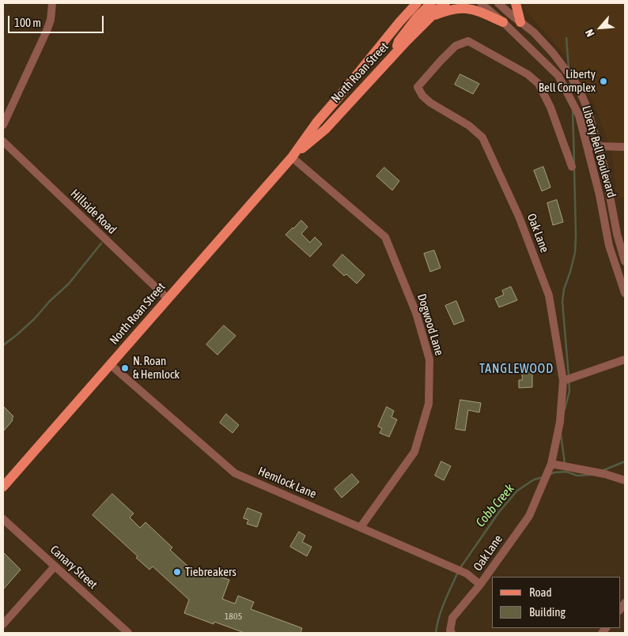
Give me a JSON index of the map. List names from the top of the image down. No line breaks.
{"streets":{"main road":["North Roan Street"],"street":["Liberty Bell Boulevard","Hillside Road","Oak Lane","Dogwood Lane","Hemlock Lane","Canary Street"]},"crossings":[["North Roan Street","Hillside Road"],["North Roan Street","Dogwood Lane"],["North Roan Street","Hemlock Lane"],["Oak Lane","Hemlock Lane"],["Dogwood Lane","Hemlock Lane"]],"districts":["TANGLEWOOD"],"water":["Cobb Creek"],"places":["Liberty Bell Complex","N. Roan & Hemlock","Tiebreakers"],"house_numbers":["1805"],"legend":["Road","Building"],"scale_bar":"100 m","north":"bottom left"}
